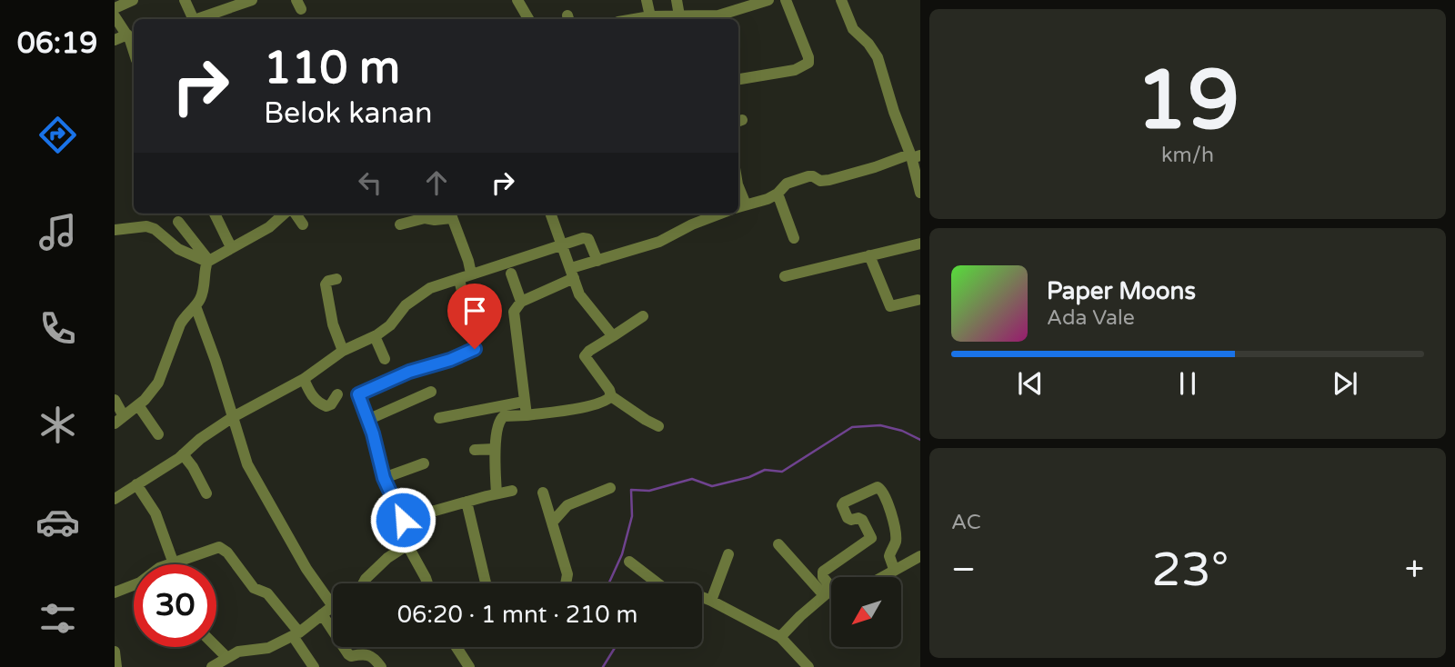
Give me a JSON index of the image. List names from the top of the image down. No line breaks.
{"north":"bottom left","page":{"tabs":"06:19","tile":[["19","km/h"],"AC"],"turn":["110 m","Belok kanan"],"song":["Paper Moons","Ada Vale"],"heat":["−","23°","+"],"limit":"30","trip":"06:20 · 1 mnt · 210 m"}}
